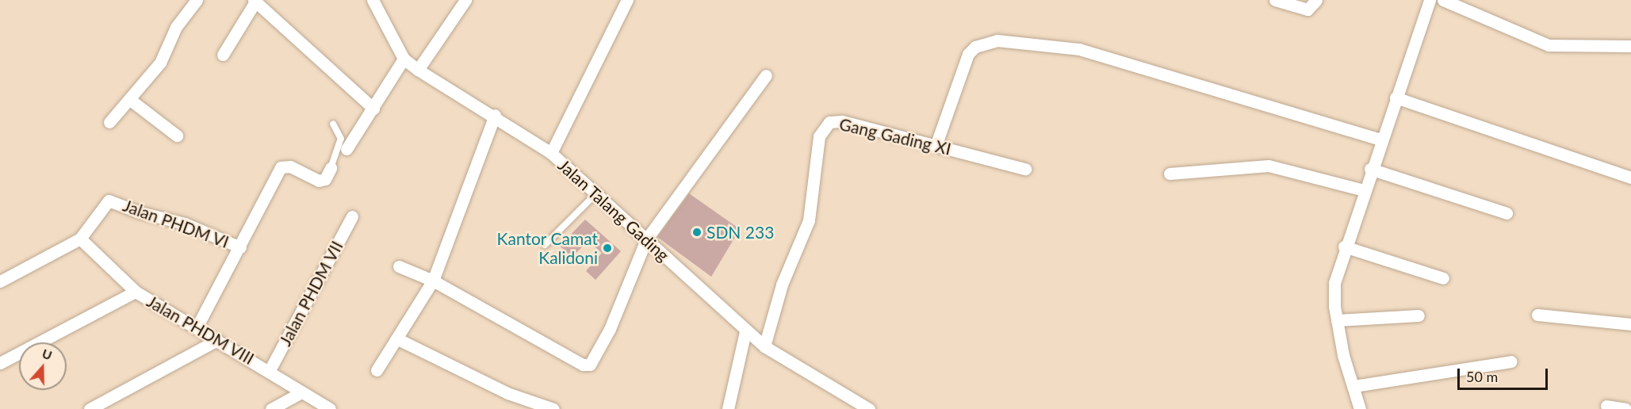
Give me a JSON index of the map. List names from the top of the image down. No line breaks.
{"streets":{"street":["Gang Gading XI","Jalan Talang Gading","Jalan PHDM VI","Jalan PHDM VII","Jalan PHDM VIII"]},"crossings":[["Gang Gading XI","Jalan Talang Gading"],["Jalan PHDM VI","Jalan PHDM VIII"],["Jalan PHDM VII","Jalan PHDM VIII"]],"places":["SDN 233","Kantor Camat Kalidoni"],"scale_bar":"50 m","north":"top"}
